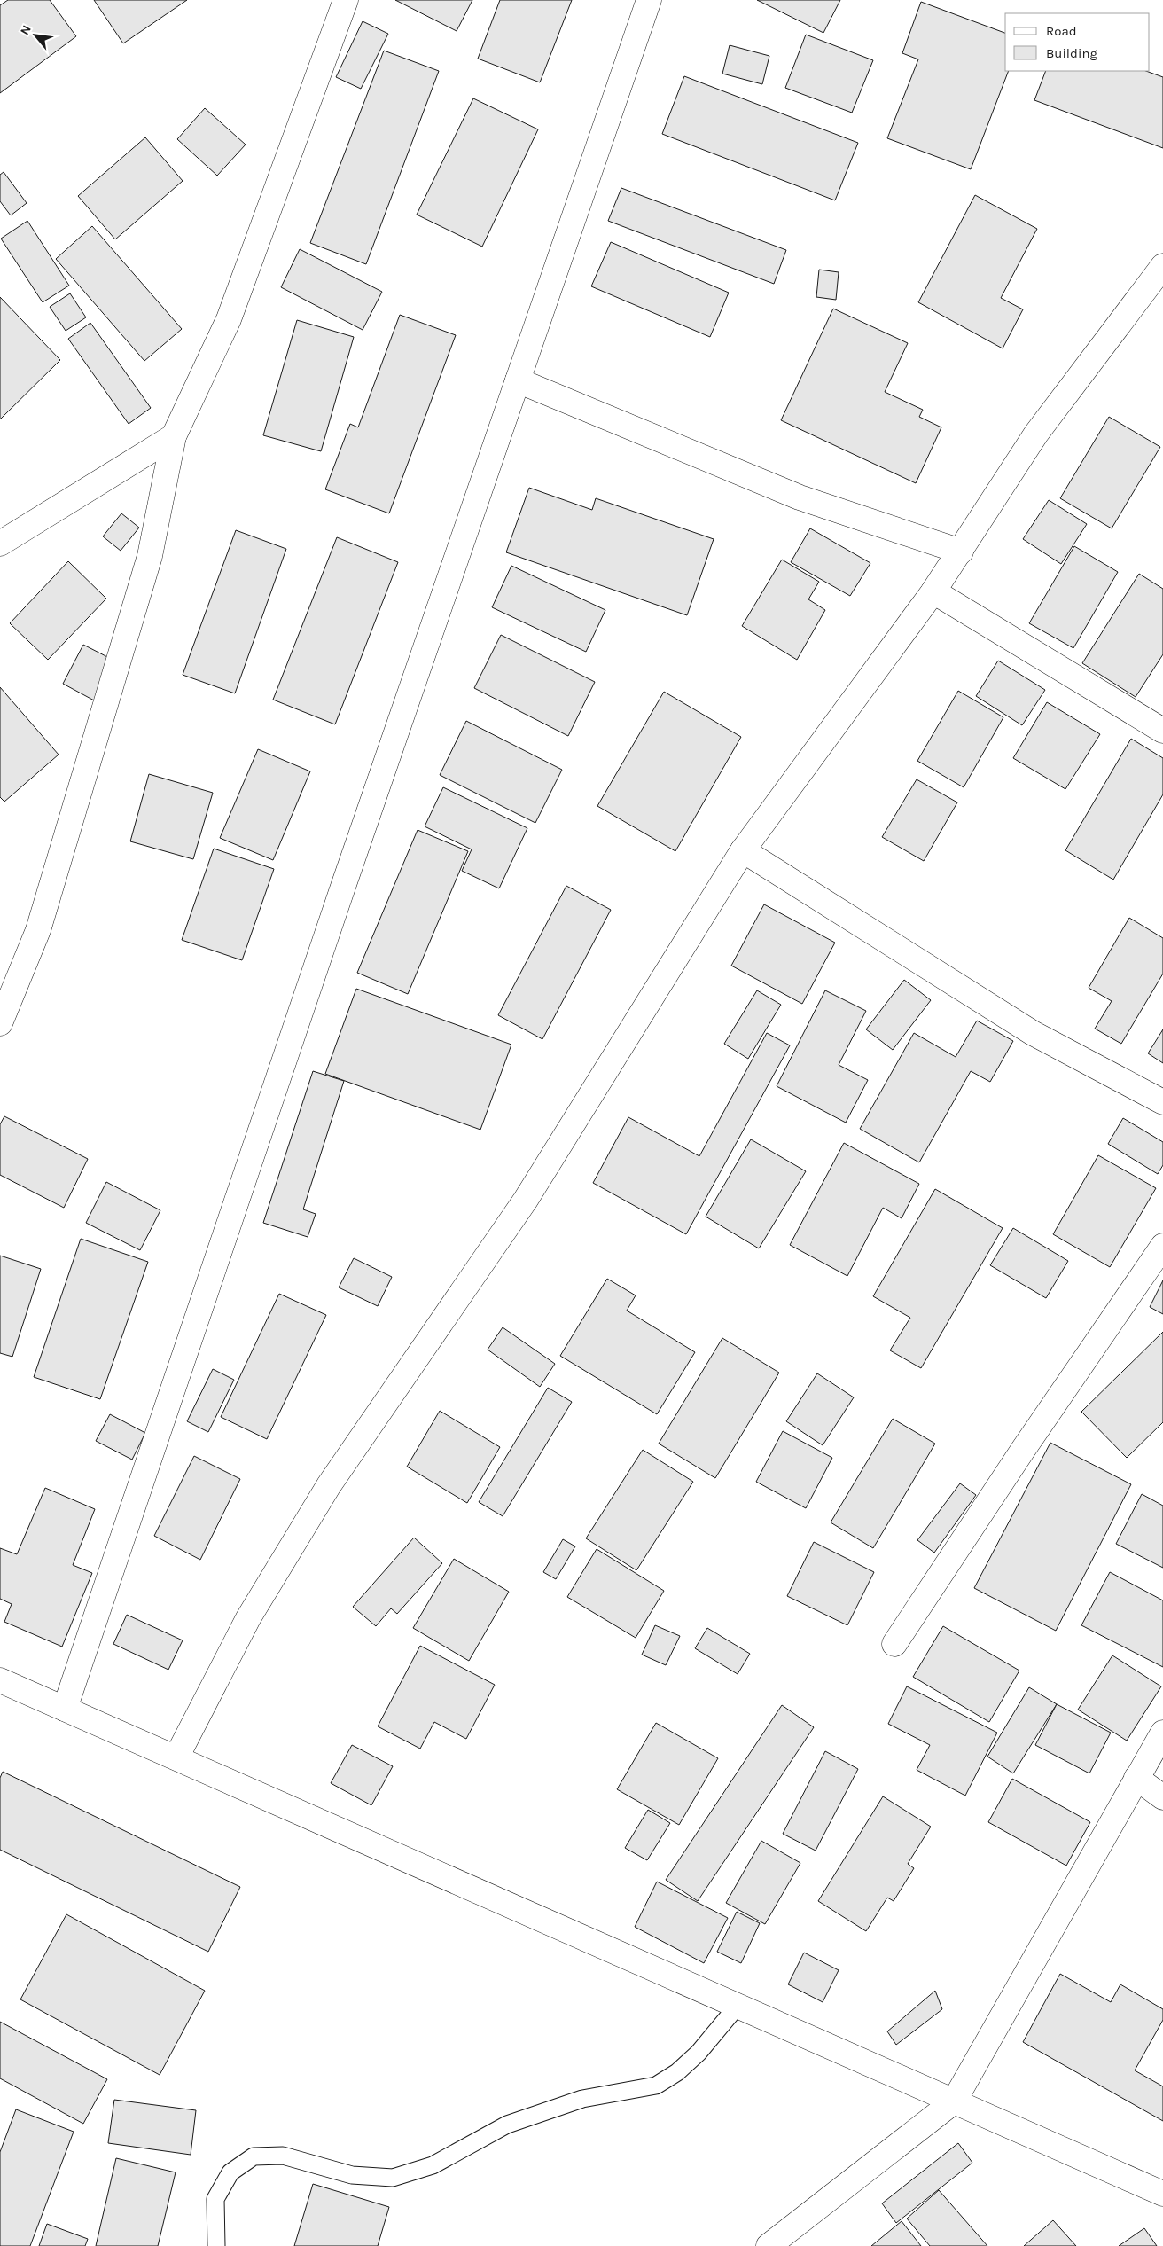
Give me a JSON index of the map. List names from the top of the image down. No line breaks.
{"legend":["Road","Building"],"north":"top left"}
